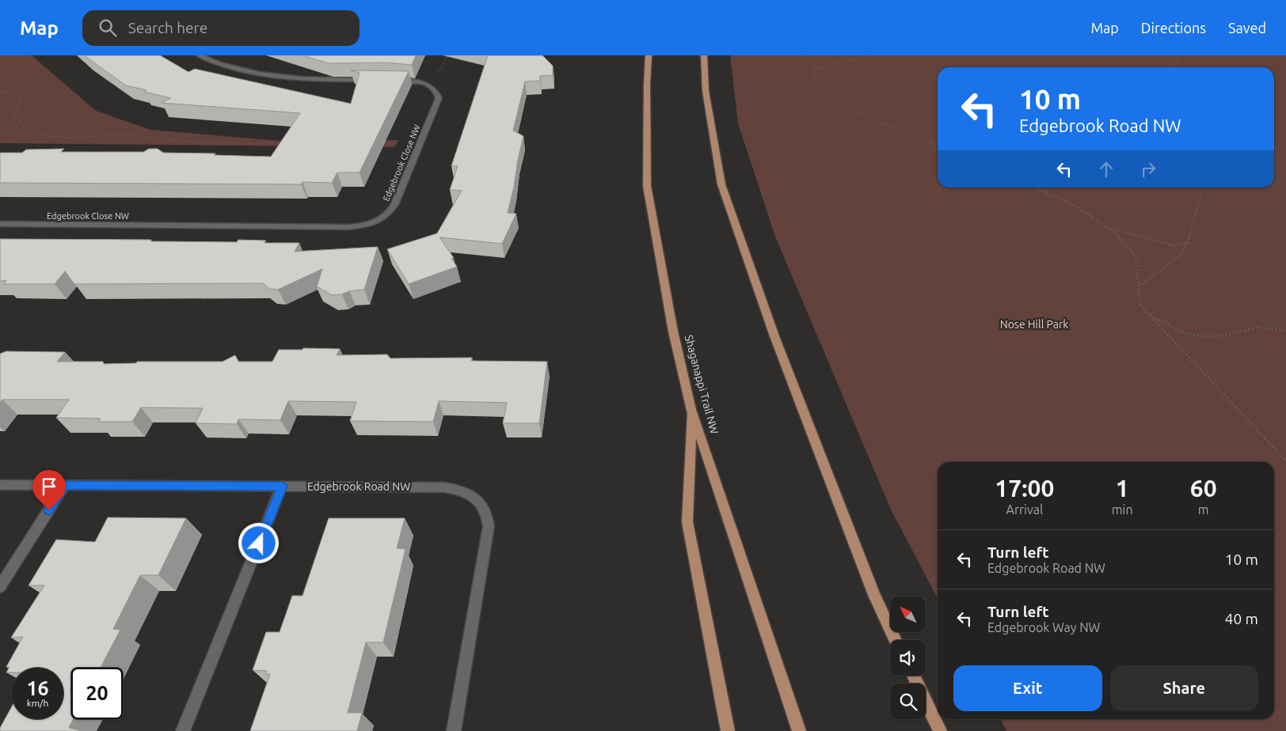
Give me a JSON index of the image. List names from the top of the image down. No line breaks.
{"streets":{"main road":["Shaganappi Trail NW"],"street":["Edgebrook Close NW","Edgebrook Road NW"]},"parks":["Nose Hill Park"],"north":"top left","page":{"header":"Map","search":"Search here","nav":["Map","Directions","Saved"],"turn":["10 m","Edgebrook Road NW"],"eta":["17:00","Arrival","1","min","60","m"],"list":[{"name":"Turn left","note":"Edgebrook Road NW","value":"10 m"},{"name":"Turn left","note":"Edgebrook Way NW","value":"40 m"}],"buttons":["Exit","Share"],"speed":"16 km/h","limit":"20"}}
